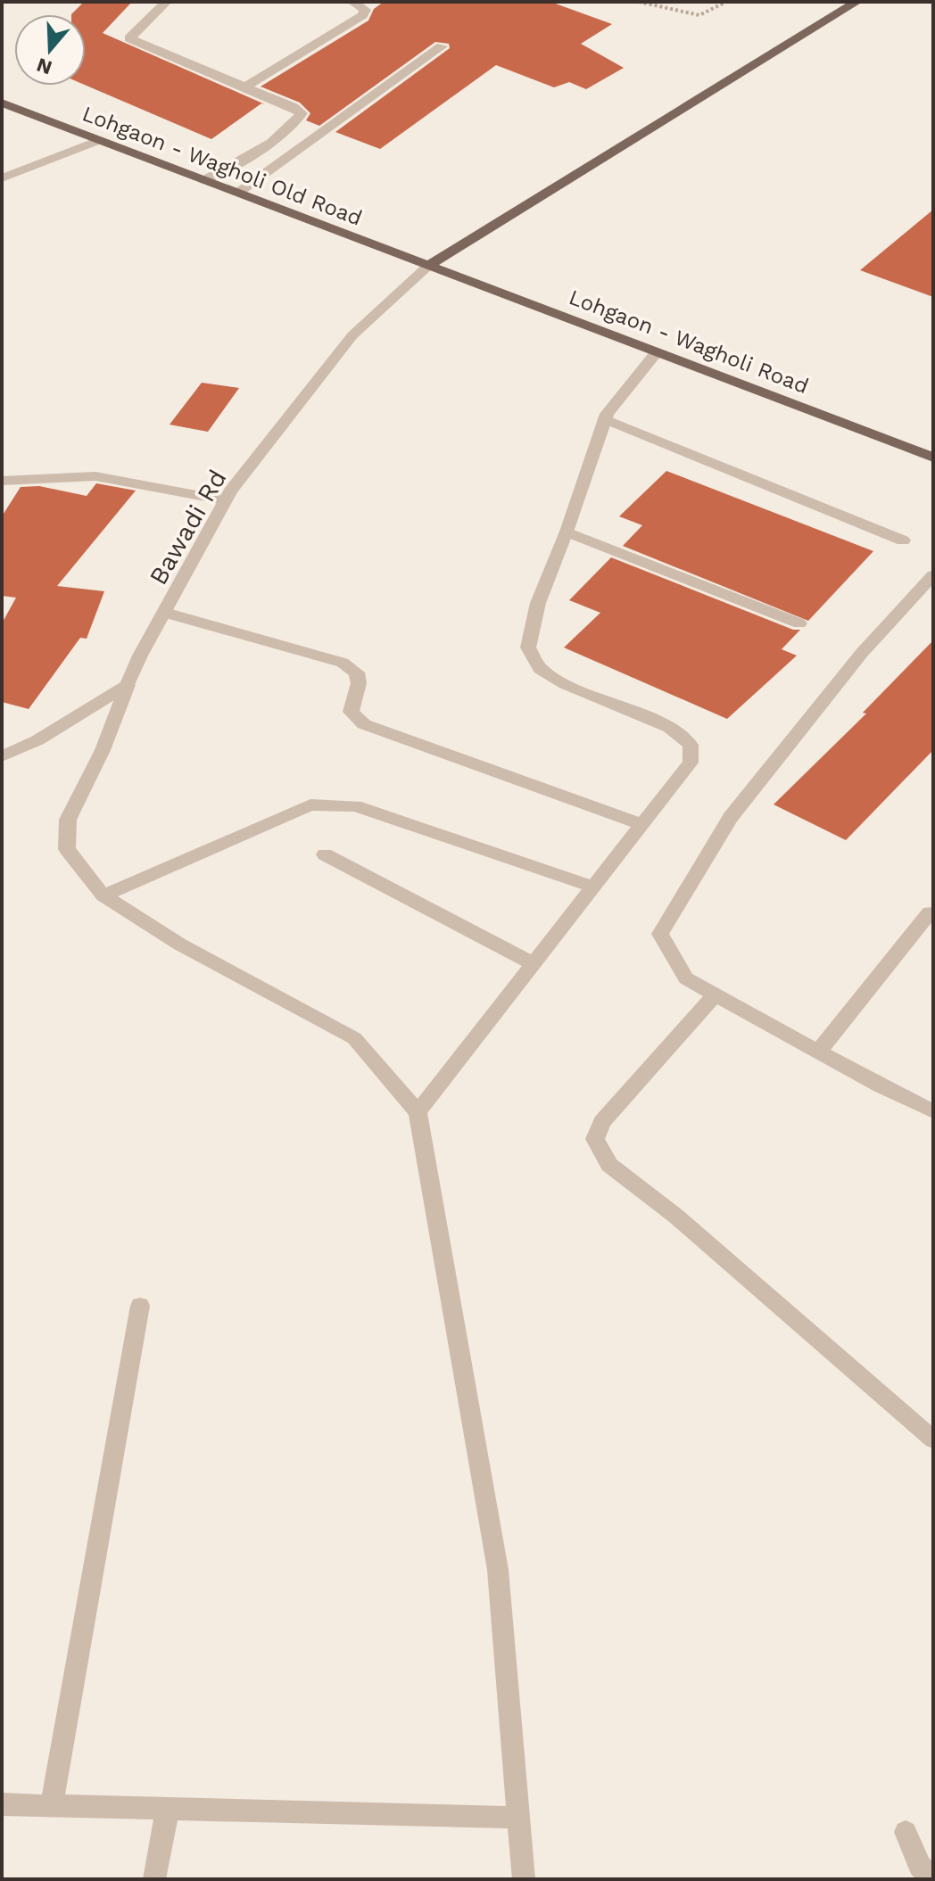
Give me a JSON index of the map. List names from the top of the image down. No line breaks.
{"streets":{"main road":["Lohgaon - Wagholi Old Road","Lohgaon - Wagholi Road"],"street":["Bawadi Rd"]},"crossings":[["Lohgaon - Wagholi Old Road","Lohgaon - Wagholi Road"],["Lohgaon - Wagholi Old Road","Bawadi Rd"],["Lohgaon - Wagholi Road","Bawadi Rd"]],"north":"bottom"}
